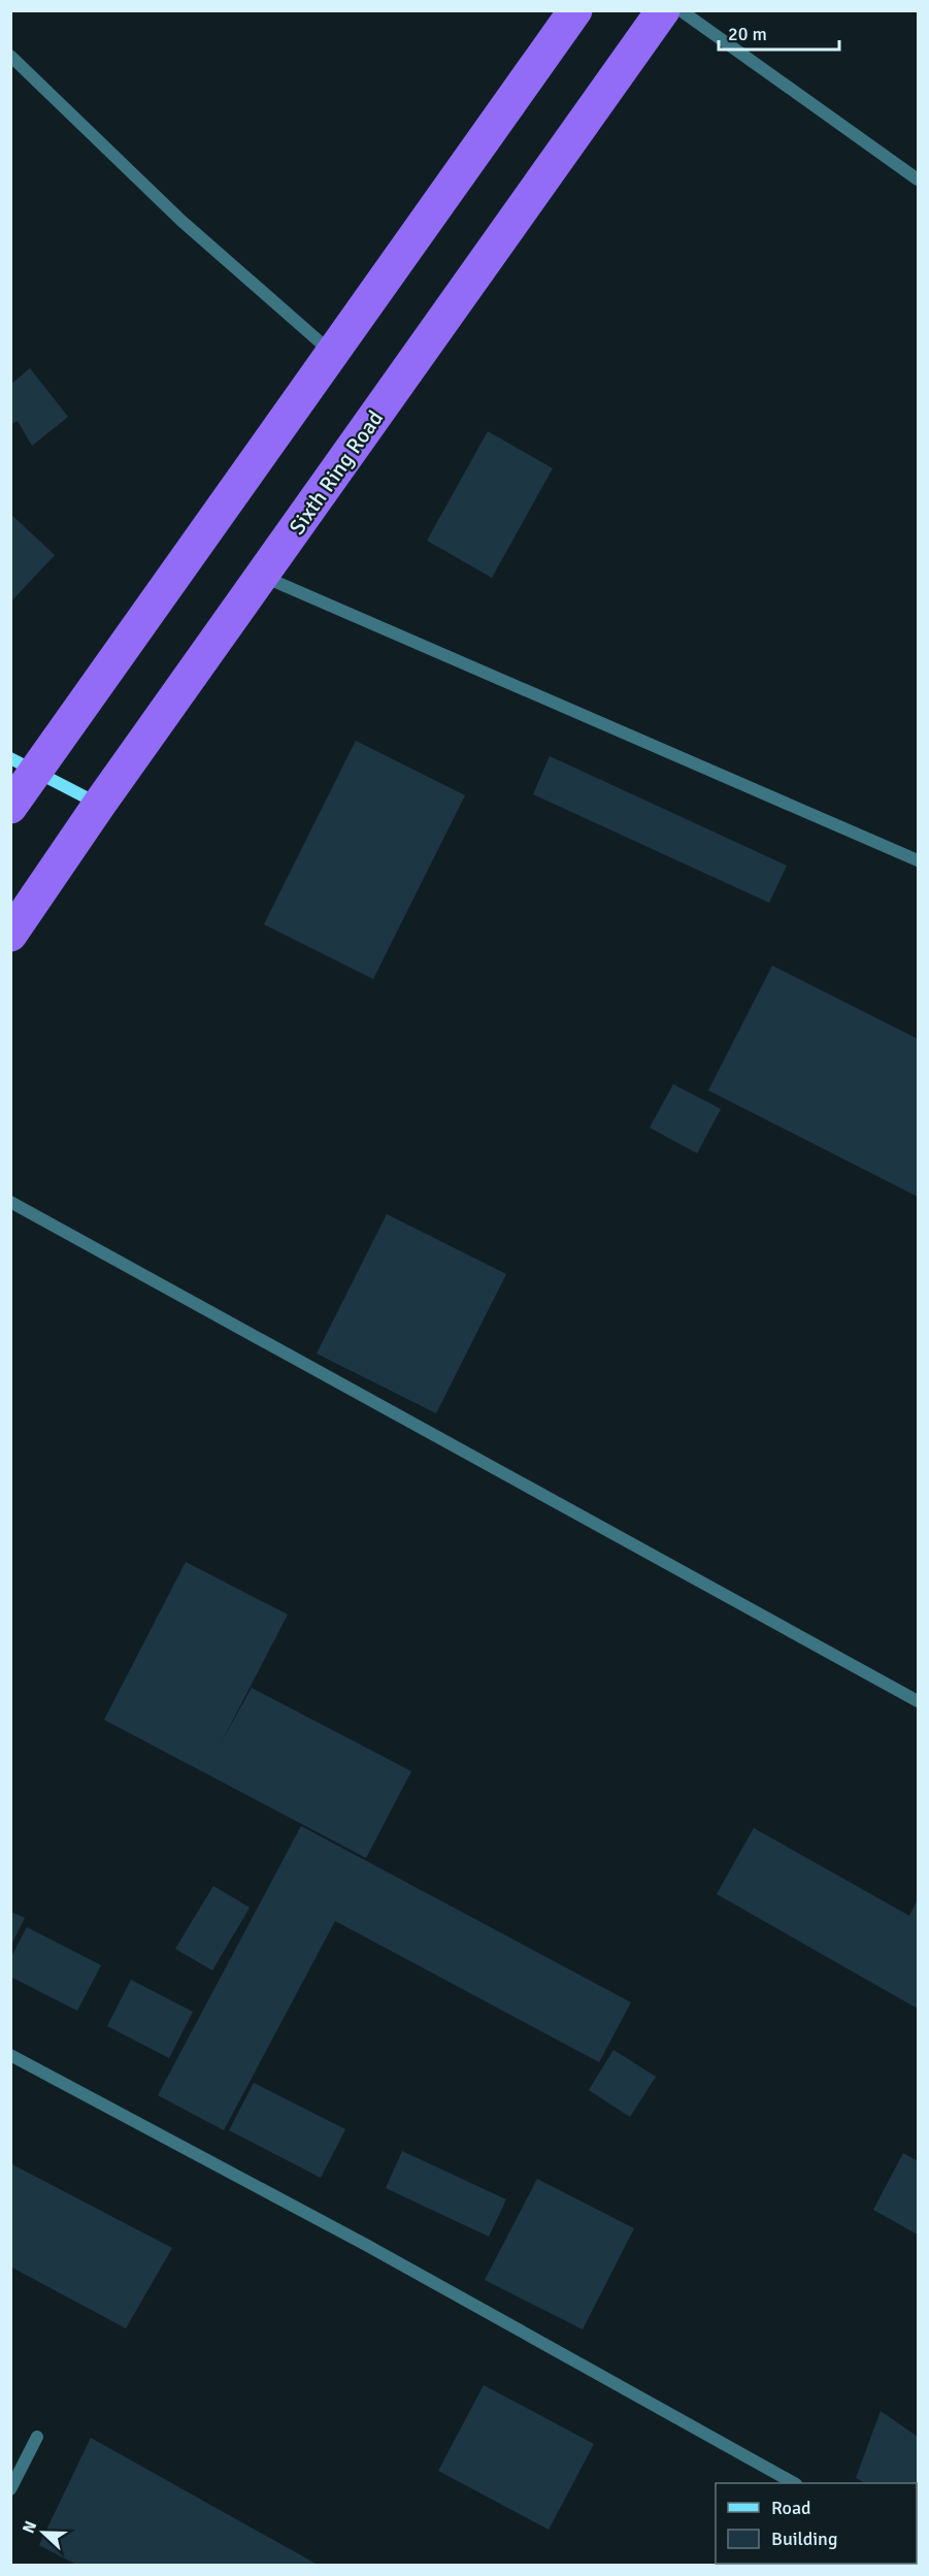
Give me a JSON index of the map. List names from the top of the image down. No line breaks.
{"streets":{"highway":["Sixth Ring Road"]},"legend":["Road","Building"],"scale_bar":"20 m","north":"left"}
